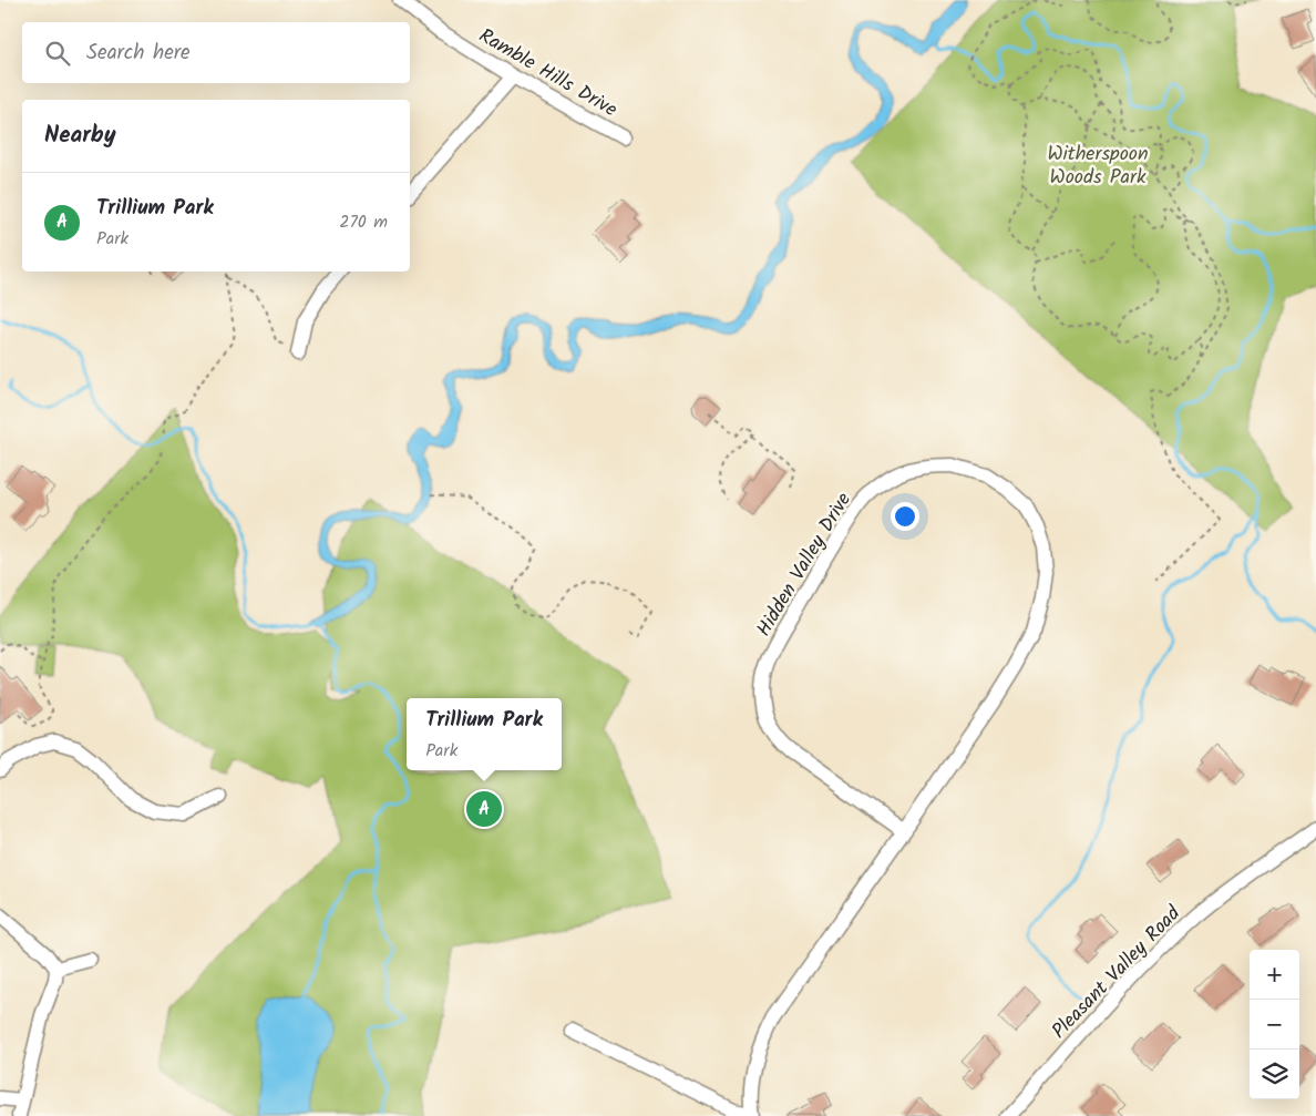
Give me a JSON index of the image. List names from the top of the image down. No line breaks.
{"streets":{"street":["Ramble Hills Drive","Hidden Valley Drive","Pleasant Valley Road"]},"parks":["Witherspoon Woods Park"],"page":{"search":"Search here","heading":"Nearby","list":[{"mark":"A","name":"Trillium Park","note":"Park","value":"270 m"}],"popup":["Trillium Park","Park"],"pins":"A","map_buttons":["+","−"]}}
